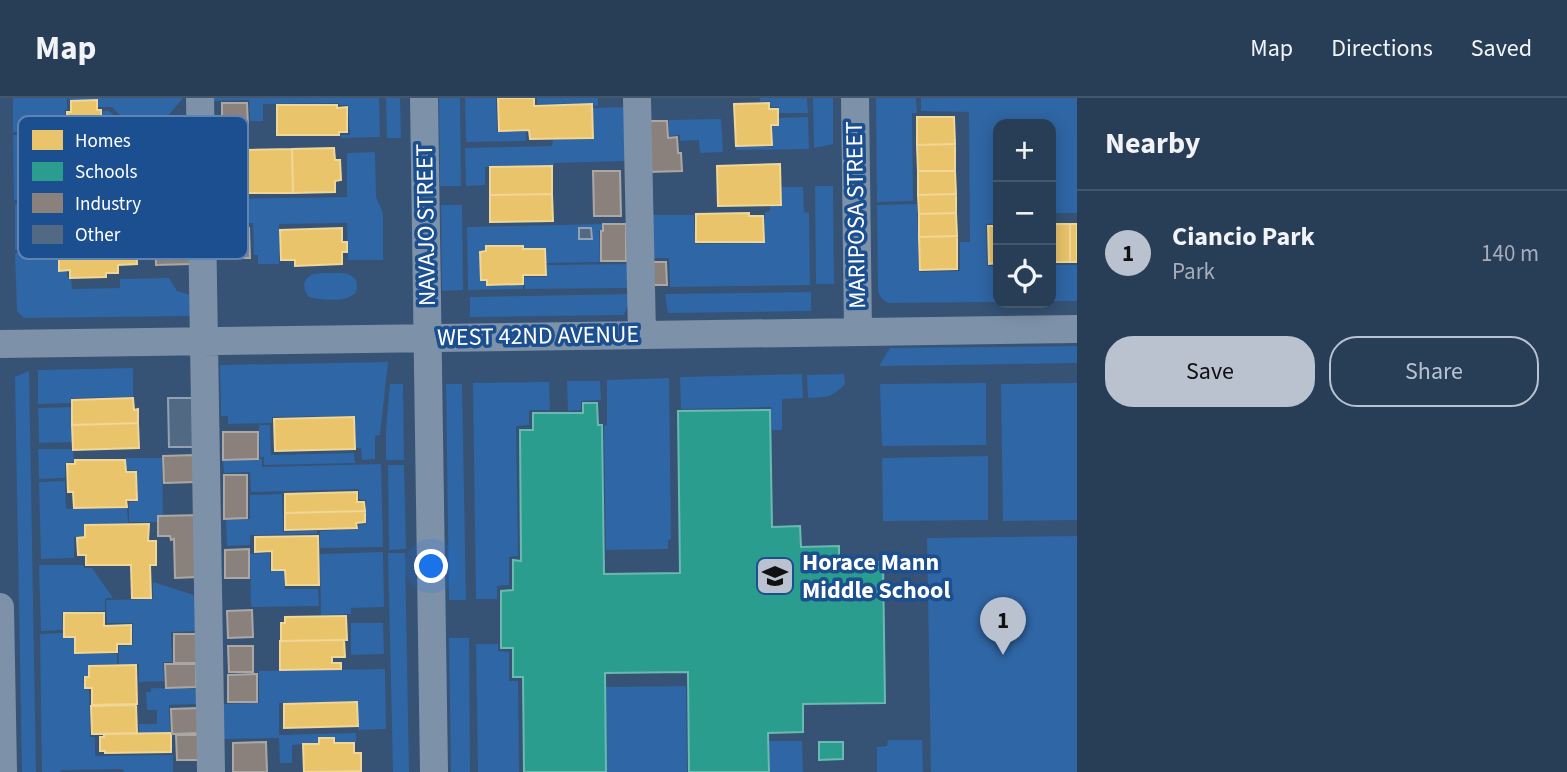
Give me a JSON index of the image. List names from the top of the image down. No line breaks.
{"streets":{"street":["MARIPOSA STREET","NAVAJO STREET","WEST 42ND AVENUE"]},"crossings":[["MARIPOSA STREET","WEST 42ND AVENUE"],["NAVAJO STREET","WEST 42ND AVENUE"]],"places":{"school or university":["Horace Mann Middle School"]},"legend":["Homes","Schools","Industry","Other"],"page":{"header":"Map","nav":["Map","Directions","Saved"],"heading":"Nearby","map_buttons":["+","−"],"list":[{"mark":"1","name":"Ciancio Park","note":"Park","value":"140 m"}],"buttons":["Save","Share"],"pins":"1"}}
